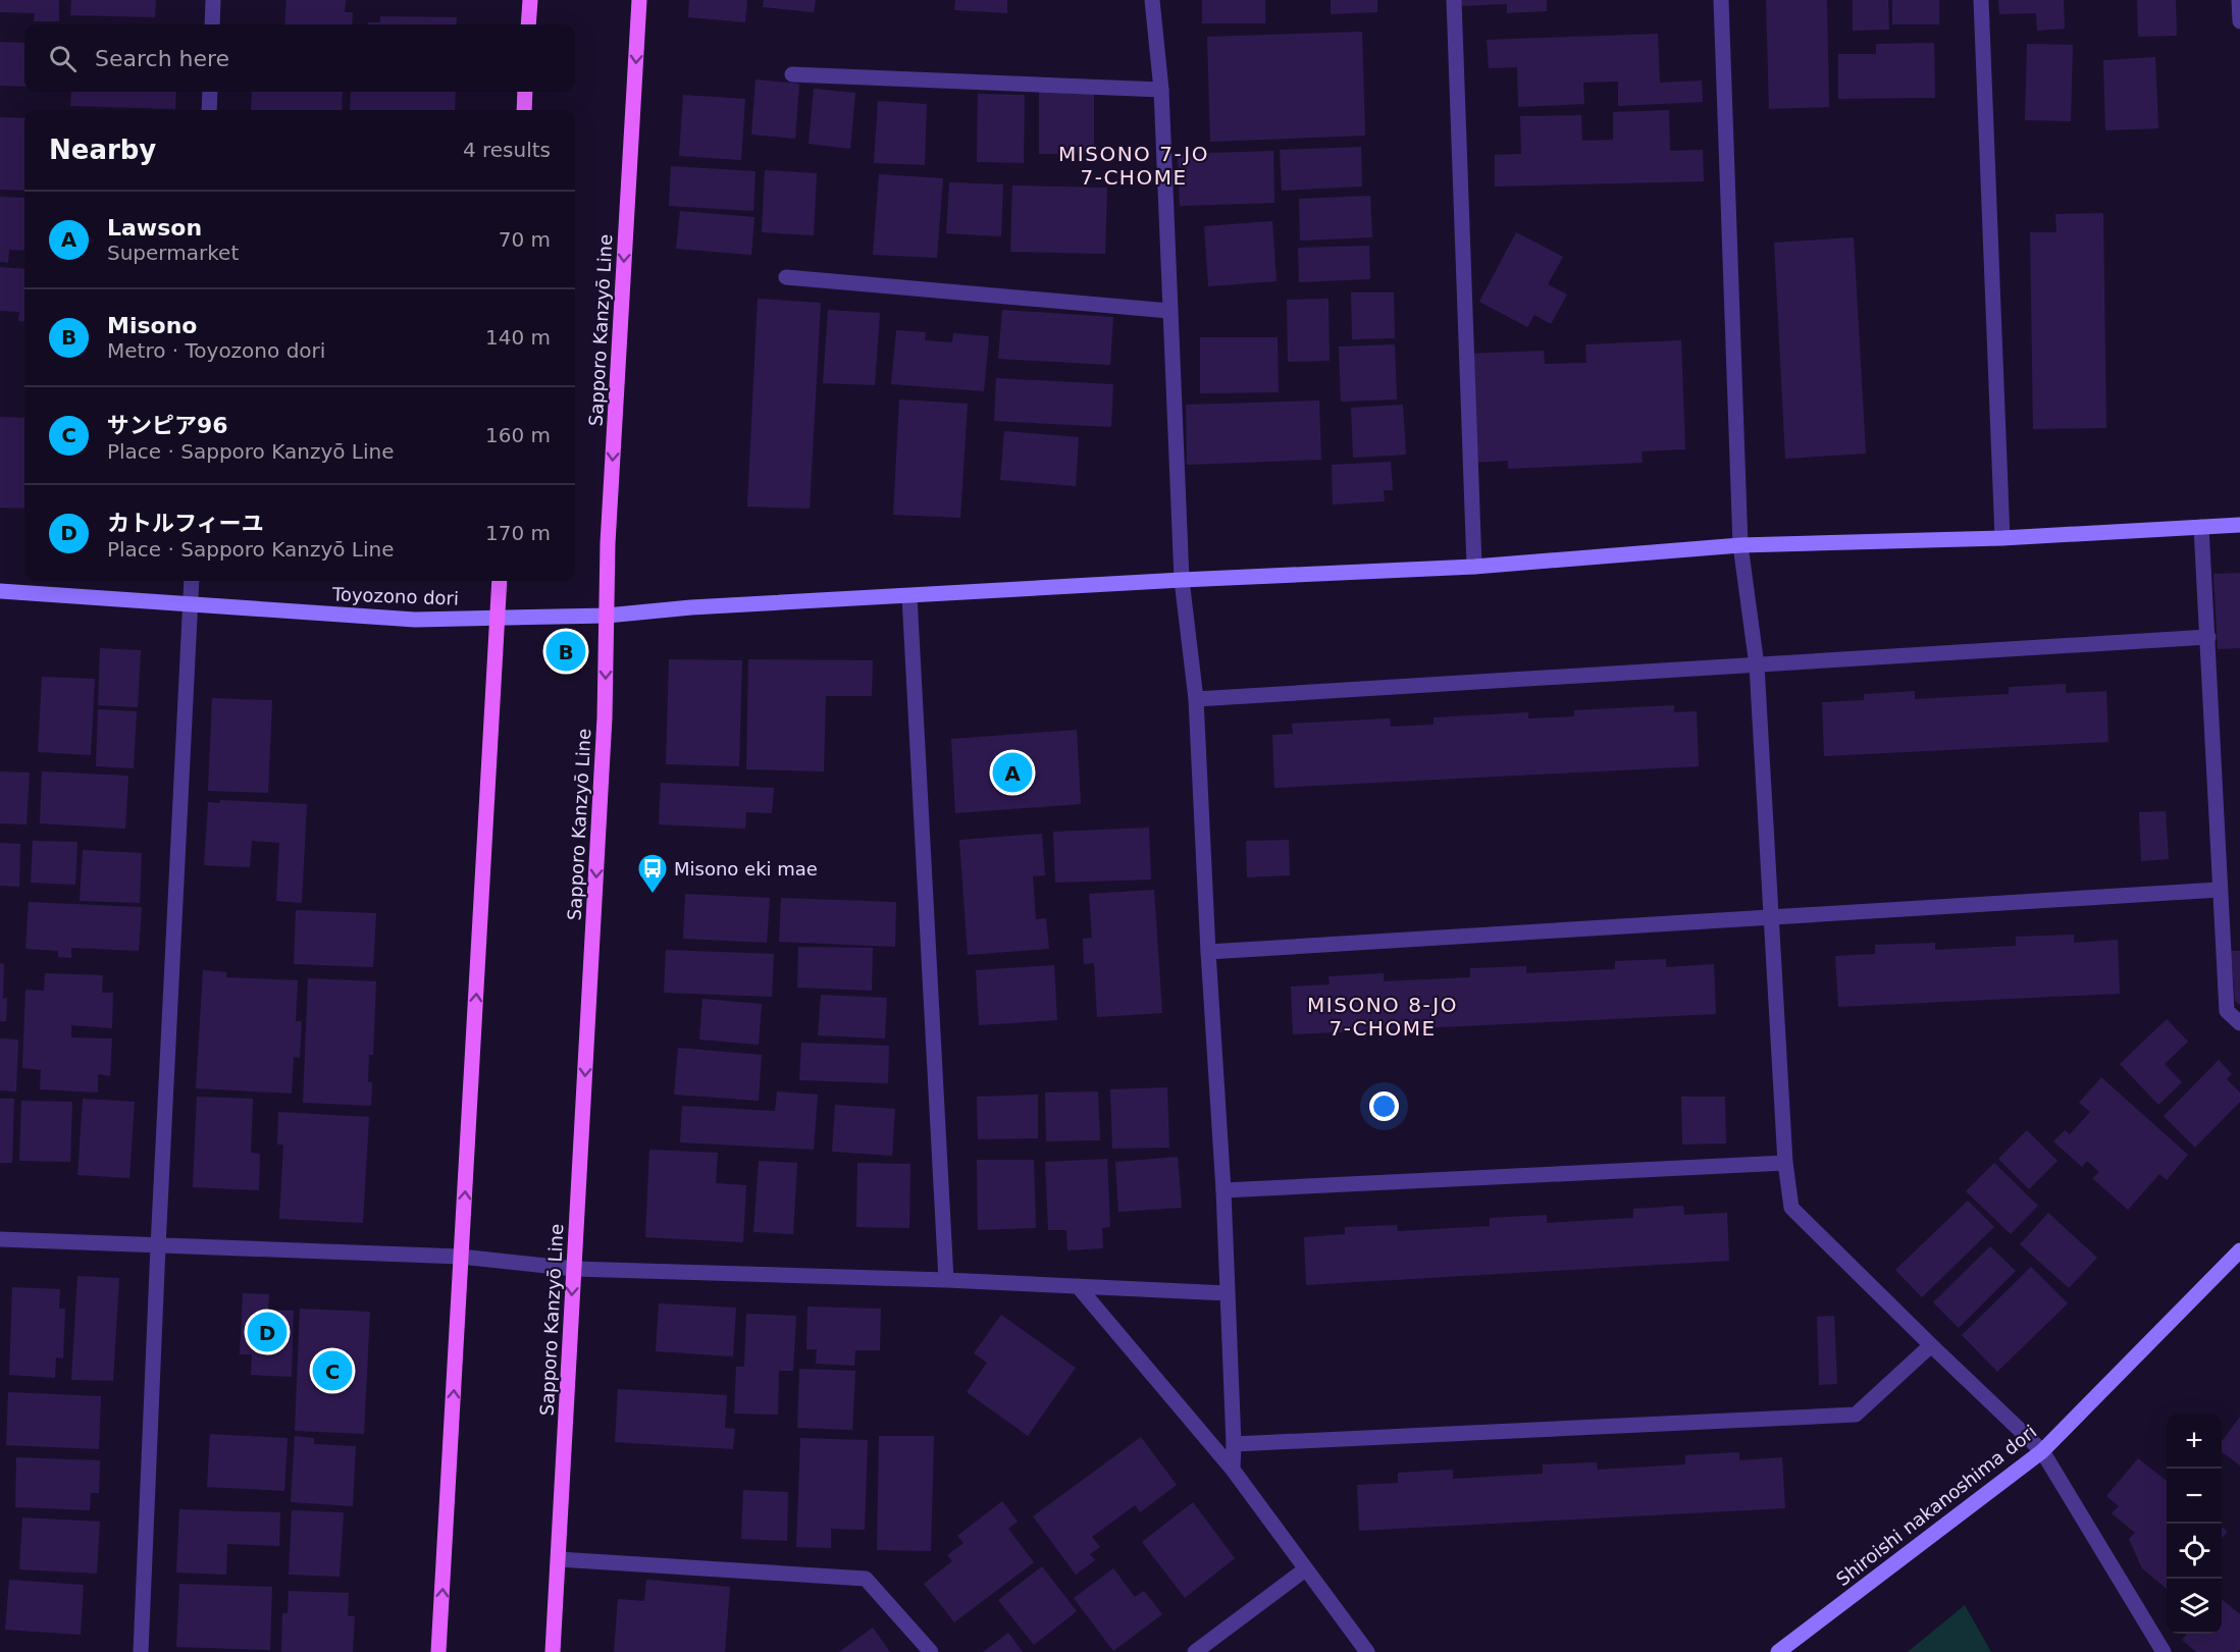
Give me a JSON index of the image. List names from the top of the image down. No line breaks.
{"streets":{"main road":["Sapporo Kanzyō Line"],"street":["Toyozono dori","Shiroishi nakanoshima dori"]},"crossings":[["Sapporo Kanzyō Line","Toyozono dori"]],"districts":["MISONO 7-JO 7-CHOME","MISONO 8-JO 7-CHOME"],"places":{"bus stop":["Misono eki mae"]},"page":{"search":"Search here","heading":["Nearby","4 results"],"list":[{"mark":"A","name":"Lawson","note":"Supermarket","value":"70 m"},{"mark":"B","name":"Misono","note":"Metro · Toyozono dori","value":"140 m"},{"mark":"C","name":"サンピア96","note":"Place · Sapporo Kanzyō Line","value":"160 m"},{"mark":"D","name":"カトルフィーユ","note":"Place · Sapporo Kanzyō Line","value":"170 m"}],"pins":["B","A","D","C"],"map_buttons":["+","−"]}}
